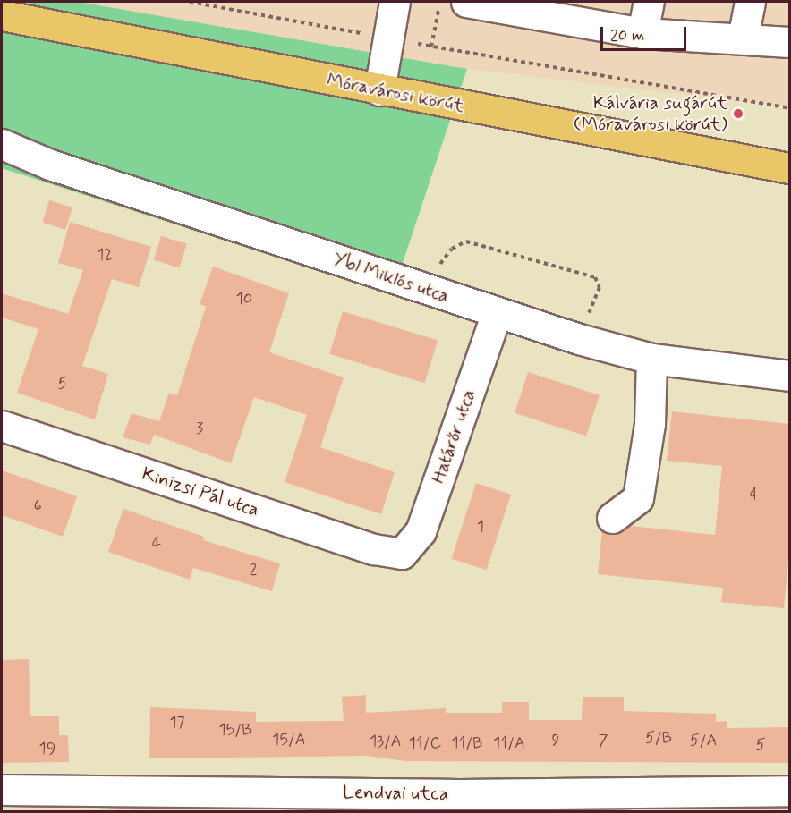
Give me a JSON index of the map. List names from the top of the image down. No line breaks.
{"streets":{"main road":["Móravárosi körút"],"street":["Ybl Miklós utca","Határőr utca","Kinizsi Pál utca","Lendvai utca"]},"crossings":[["Ybl Miklós utca","Határőr utca"],["Határőr utca","Kinizsi Pál utca"]],"places":["Kálvária sugárút (Móravárosi körút)"],"house_numbers":["12","10","5","3","4","6","1","4","2","17","15/B","5/B","15/A","9","7","5/A","13/A","11/C","11/B","11/A","5","19"],"scale_bar":"20 m"}
